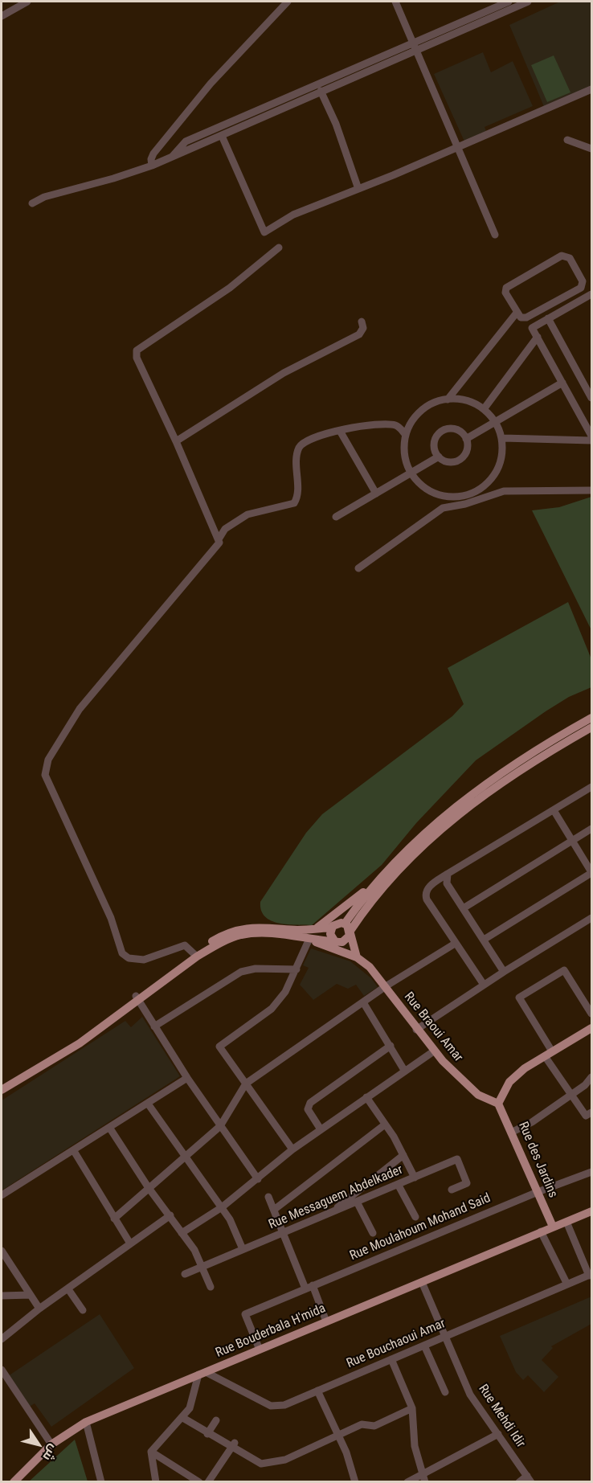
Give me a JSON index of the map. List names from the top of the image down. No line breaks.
{"streets":{"main road":["Rue Braoui Amar","Rue des Jardins","Rue Bouderbala H'mida"],"street":["Rue Messaguem Abdelkader","Rue Moulahoum Mohand Said","Rue Bouchaoui Amar","Rue Mehdi Idir"]},"crossings":[["Rue Braoui Amar","Rue des Jardins"],["Rue des Jardins","Rue Moulahoum Mohand Said"],["Rue des Jardins","Rue Bouderbala H'mida"],["Rue Moulahoum Mohand Said","Rue Bouderbala H'mida"],["Rue Bouderbala H'mida","Rue Bouchaoui Amar"],["Rue Bouderbala H'mida","Rue Mehdi Idir"],["Rue Bouchaoui Amar","Rue Mehdi Idir"]],"north":"bottom right"}
